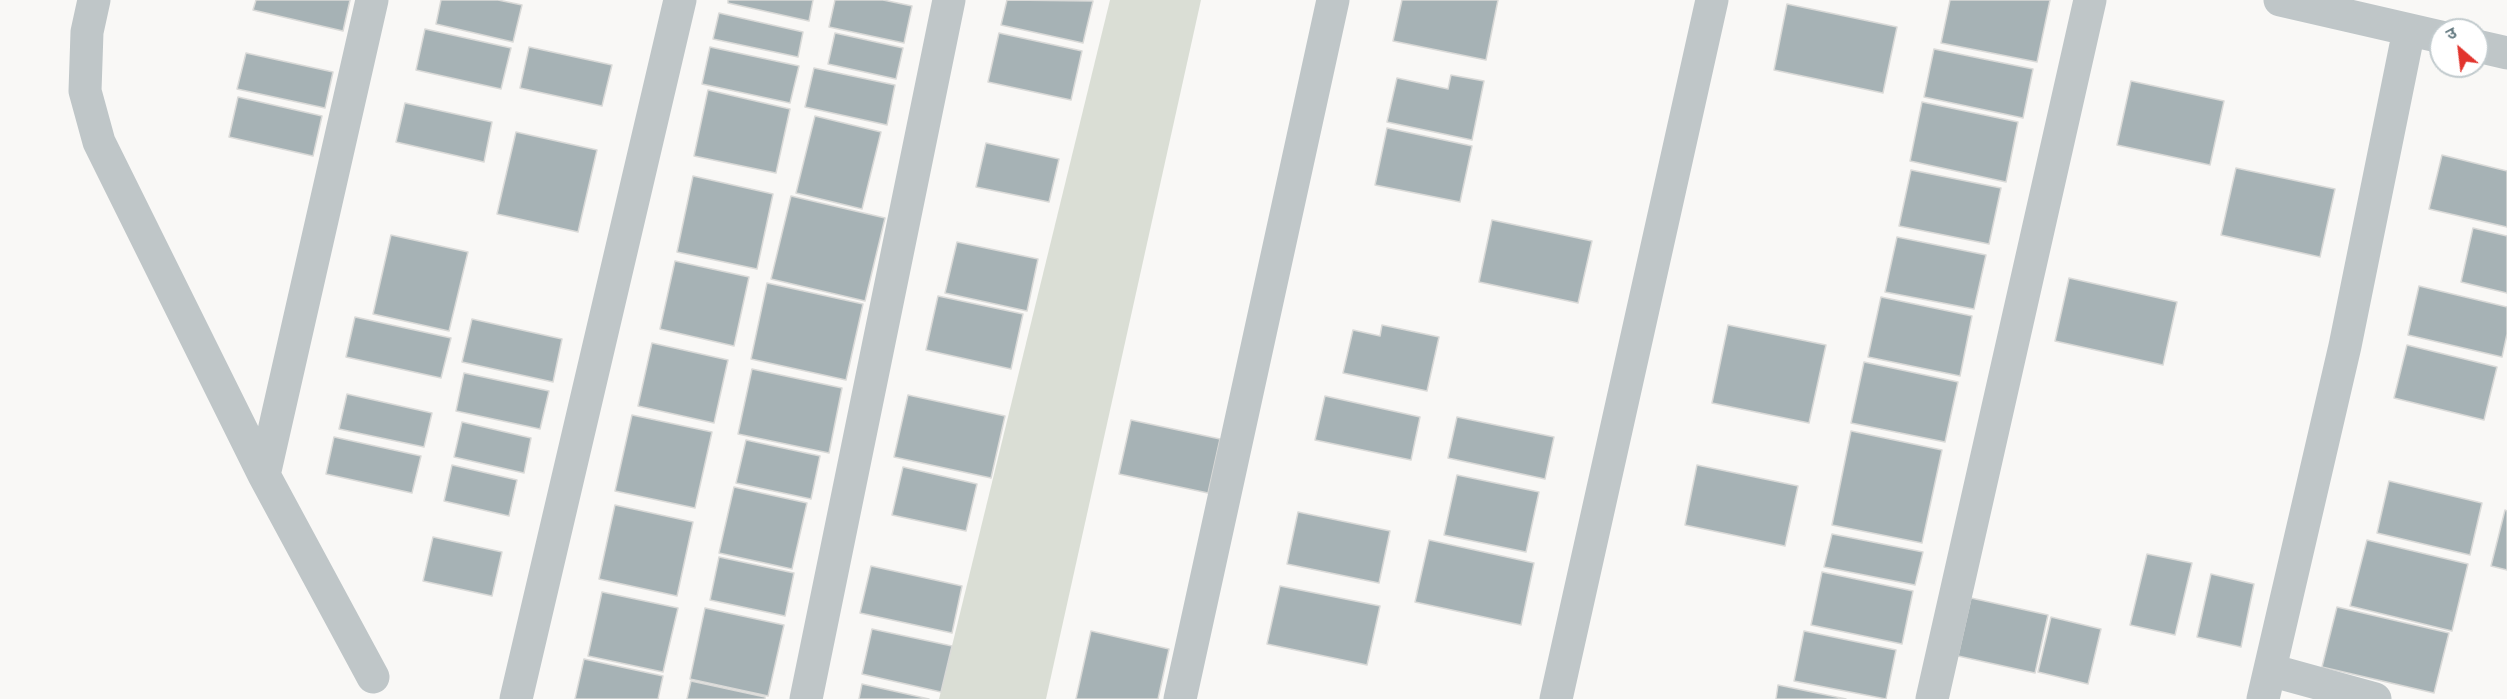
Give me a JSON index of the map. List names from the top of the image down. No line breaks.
{"north":"top left"}
